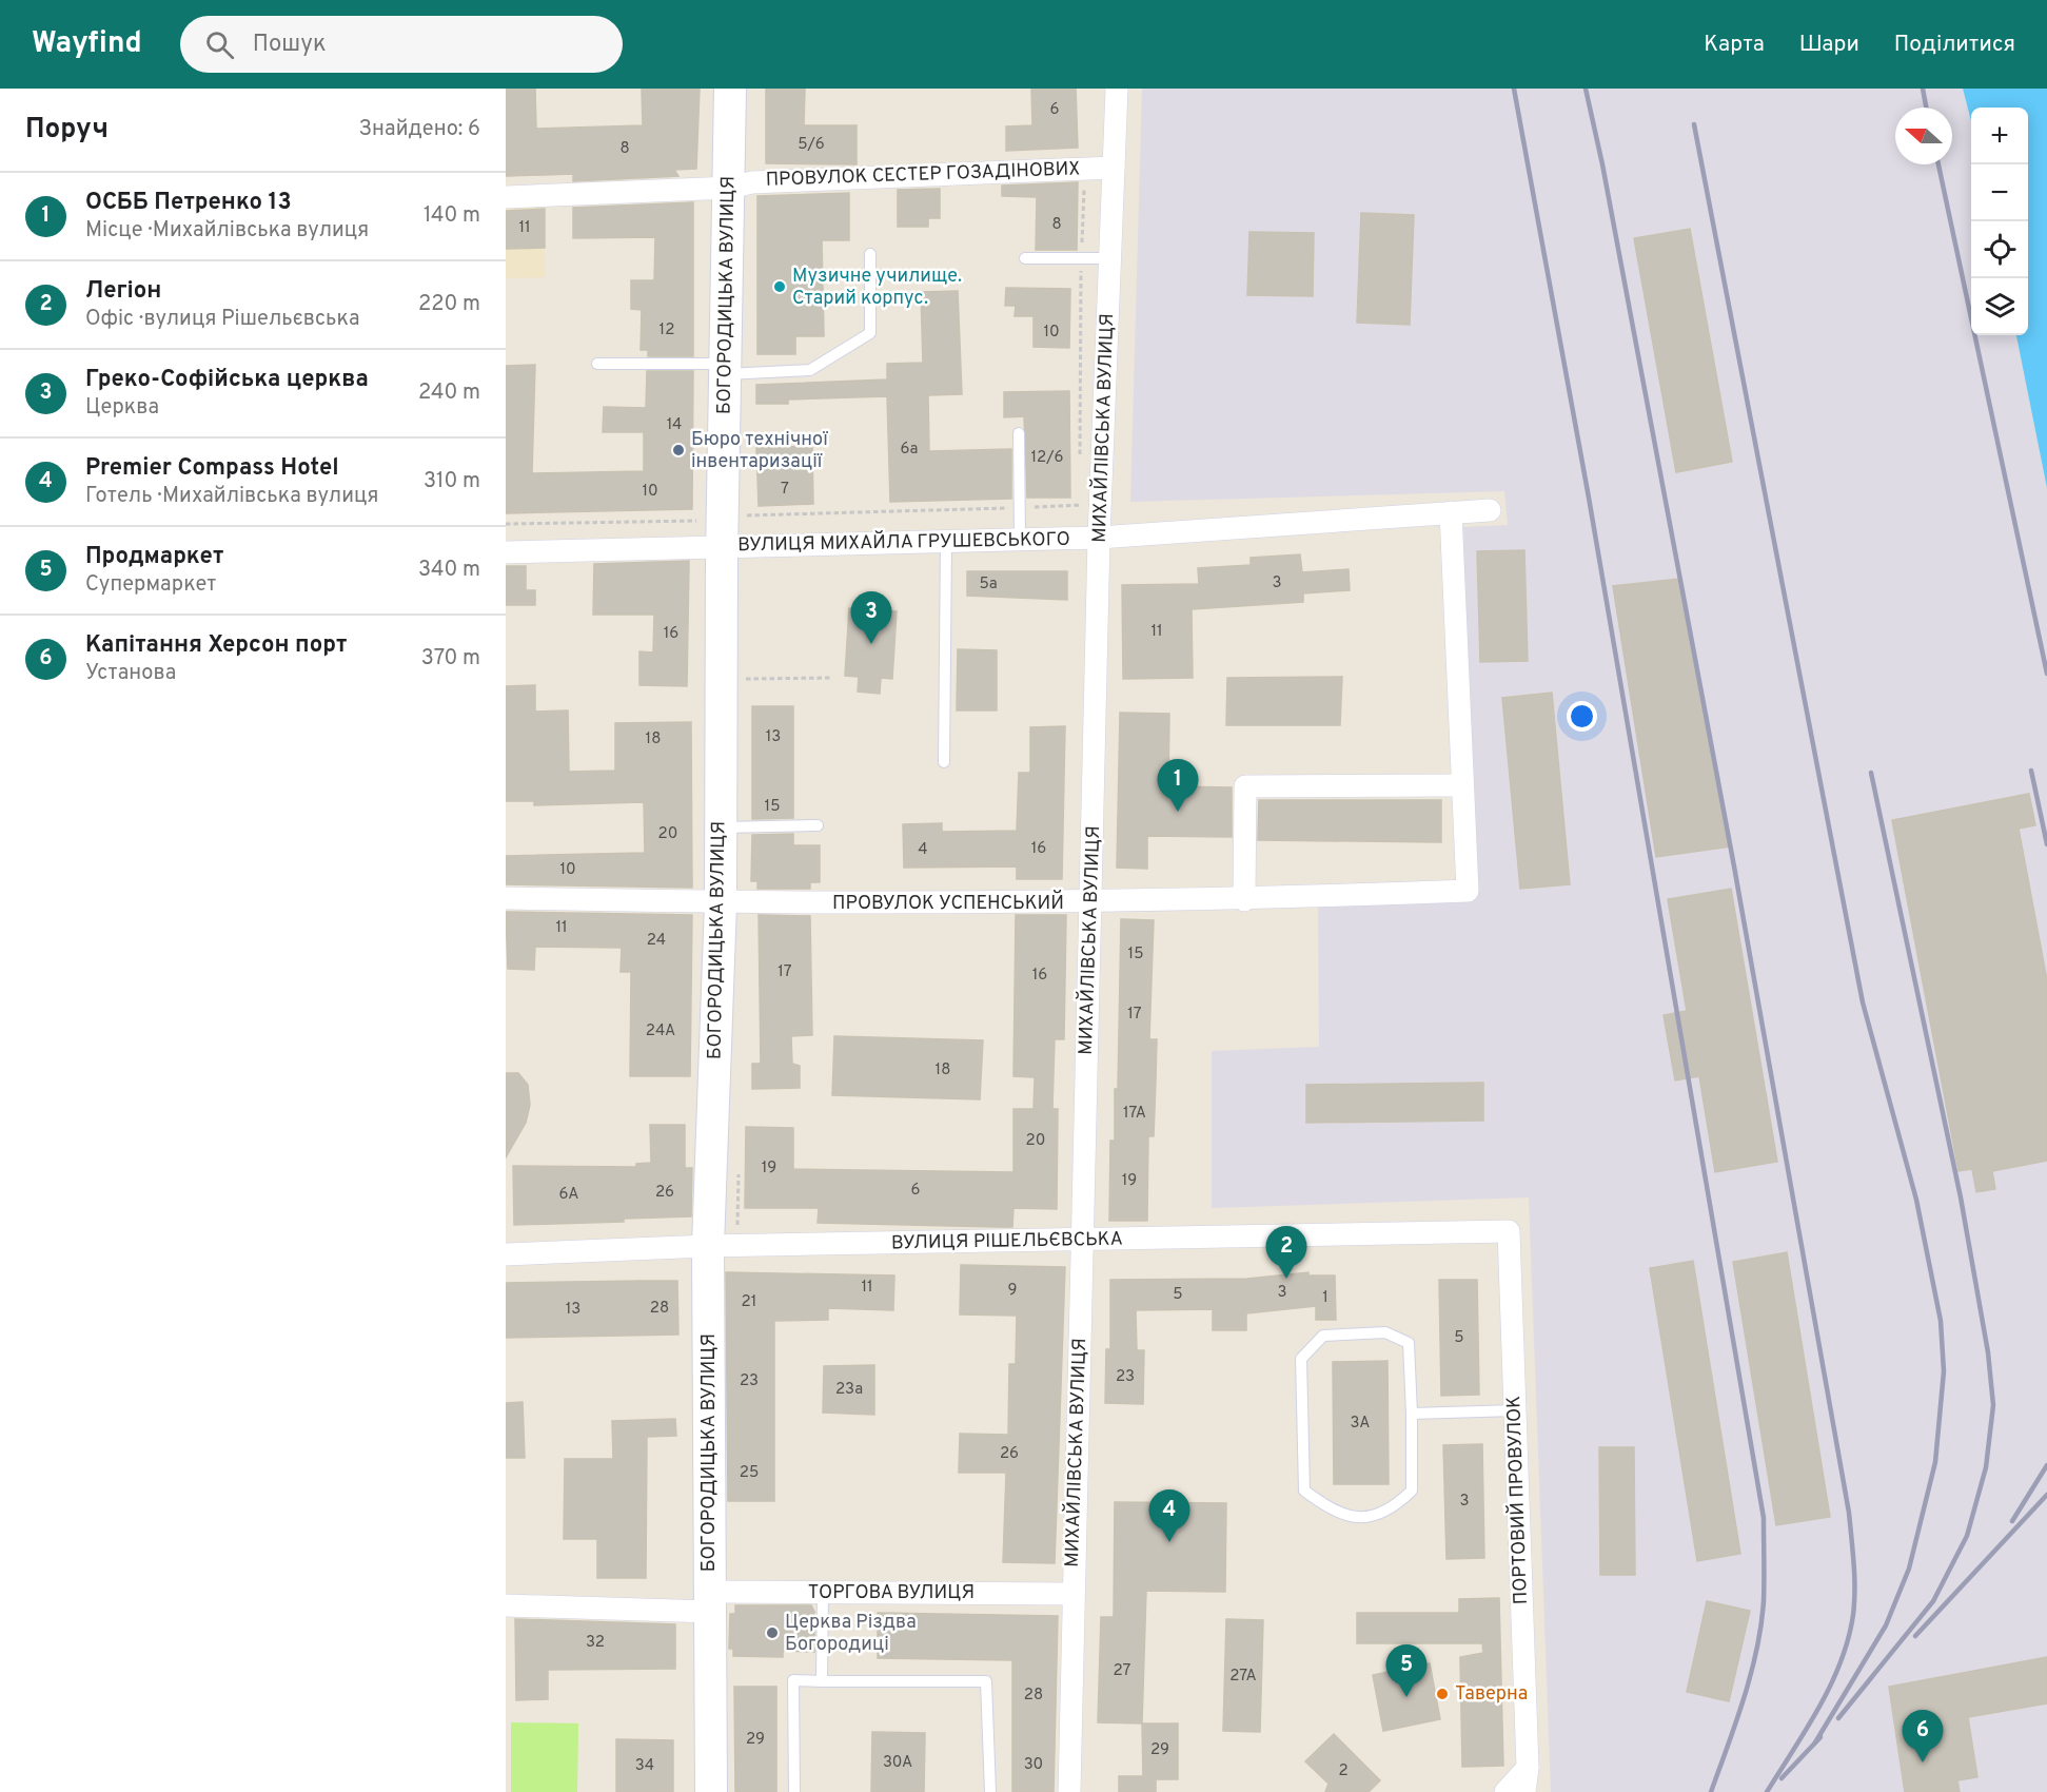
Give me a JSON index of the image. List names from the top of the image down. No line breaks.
{"streets":{"street":["ПРОВУЛОК СЕСТЕР ГОЗАДІНОВИХ","БОГОРОДИЦЬКА ВУЛИЦЯ","МИХАЙЛІВСЬКА ВУЛИЦЯ","ВУЛИЦЯ МИХАЙЛА ГРУШЕВСЬКОГО","ПРОВУЛОК УСПЕНСЬКИЙ","ВУЛИЦЯ РІШЕЛЬЄВСЬКА","ПОРТОВИЙ ПРОВУЛОК","ТОРГОВА ВУЛИЦЯ"]},"crossings":[["ПРОВУЛОК СЕСТЕР ГОЗАДІНОВИХ","БОГОРОДИЦЬКА ВУЛИЦЯ"],["ПРОВУЛОК СЕСТЕР ГОЗАДІНОВИХ","МИХАЙЛІВСЬКА ВУЛИЦЯ"],["БОГОРОДИЦЬКА ВУЛИЦЯ","ВУЛИЦЯ МИХАЙЛА ГРУШЕВСЬКОГО"],["БОГОРОДИЦЬКА ВУЛИЦЯ","ПРОВУЛОК УСПЕНСЬКИЙ"],["БОГОРОДИЦЬКА ВУЛИЦЯ","ВУЛИЦЯ РІШЕЛЬЄВСЬКА"],["БОГОРОДИЦЬКА ВУЛИЦЯ","ТОРГОВА ВУЛИЦЯ"],["МИХАЙЛІВСЬКА ВУЛИЦЯ","ВУЛИЦЯ МИХАЙЛА ГРУШЕВСЬКОГО"],["МИХАЙЛІВСЬКА ВУЛИЦЯ","ПРОВУЛОК УСПЕНСЬКИЙ"],["МИХАЙЛІВСЬКА ВУЛИЦЯ","ВУЛИЦЯ РІШЕЛЬЄВСЬКА"],["МИХАЙЛІВСЬКА ВУЛИЦЯ","ТОРГОВА ВУЛИЦЯ"],["ВУЛИЦЯ РІШЕЛЬЄВСЬКА","ПОРТОВИЙ ПРОВУЛОК"]],"places":["Музичне училище. Старий корпус.","Бюро технічної інвентаризації","Церква Різдва Богородиці","Таверна"],"house_numbers":["6","5/6","8","8","11","12","10","14","6а","12/6","7","10","3","5а","11","16","13","18","15","20","16","4","10","11","24","15","17","16","17","24А","18","17А","20","19","19","6","26","6А","11","9","3","5","1","21","28","13","5","23","23","23а","3А","26","25","3","32","27","27А","28","29","29","30А","30","34","2"],"north":"left","page":{"header":"Wayfind","search":"Пошук","nav":["Карта","Шари","Поділитися"],"heading":["Поруч","Знайдено: 6"],"map_buttons":["+","−"],"list":[{"mark":"1","name":"ОСББ Петренко 13","note":"Місце · Михайлівська вулиця","value":"140 m"},{"mark":"2","name":"Легіон","note":"Офіс · вулиця Рішельєвська","value":"220 m"},{"mark":"3","name":"Греко-Софійська церква","note":"Церква","value":"240 m"},{"mark":"4","name":"Premier Compass Hotel","note":"Готель · Михайлівська вулиця","value":"310 m"},{"mark":"5","name":"Продмаркет","note":"Супермаркет","value":"340 m"},{"mark":"6","name":"Капітання Херсон порт","note":"Установа","value":"370 m"}],"pins":["3","1","2","4","5","6"]}}
